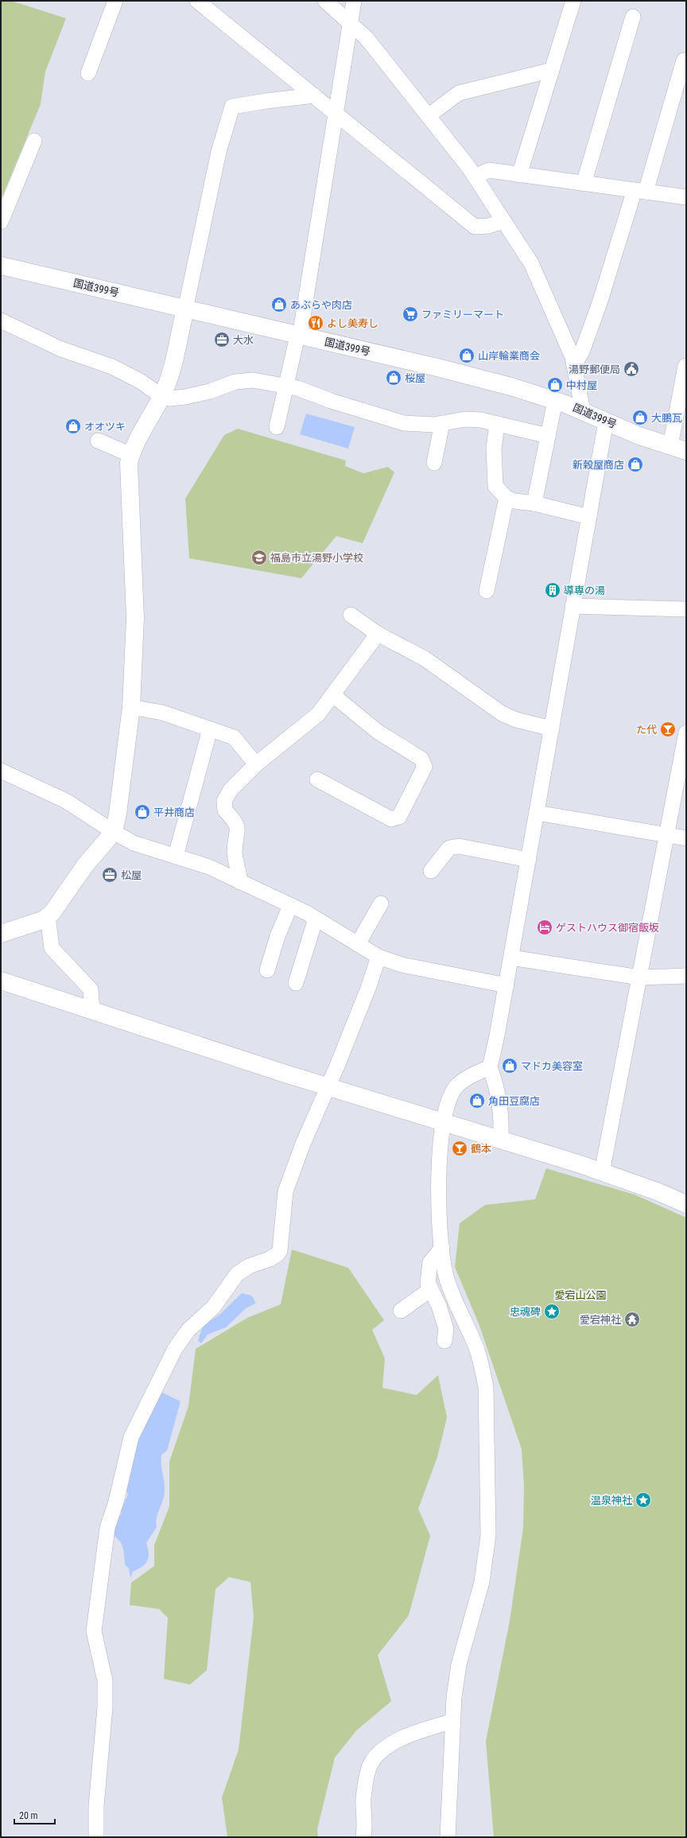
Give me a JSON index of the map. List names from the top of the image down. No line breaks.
{"streets":{"main road":["国道399号"]},"parks":["愛宕山公園"],"places":{"shop":["あぶらや肉店","山岸輪業商会","桜屋","中村屋","大鵬瓦","オオツキ","新穀屋商店","平井商店","マドカ美容室","角田豆腐店"],"supermarket":["ファミリーマート"],"restaurant":["よし美寿し"],"office":["大水","松屋"],"public building":["湯野郵便局"],"school or university":["福島市立湯野小学校"],"building":["導専の湯"],"bar":["た代","鶴本"],"hotel":["ゲストハウス御宿飯坂"],"place":["忠魂碑","温泉神社"],"temple":["愛宕神社"]},"scale_bar":"20 m"}
